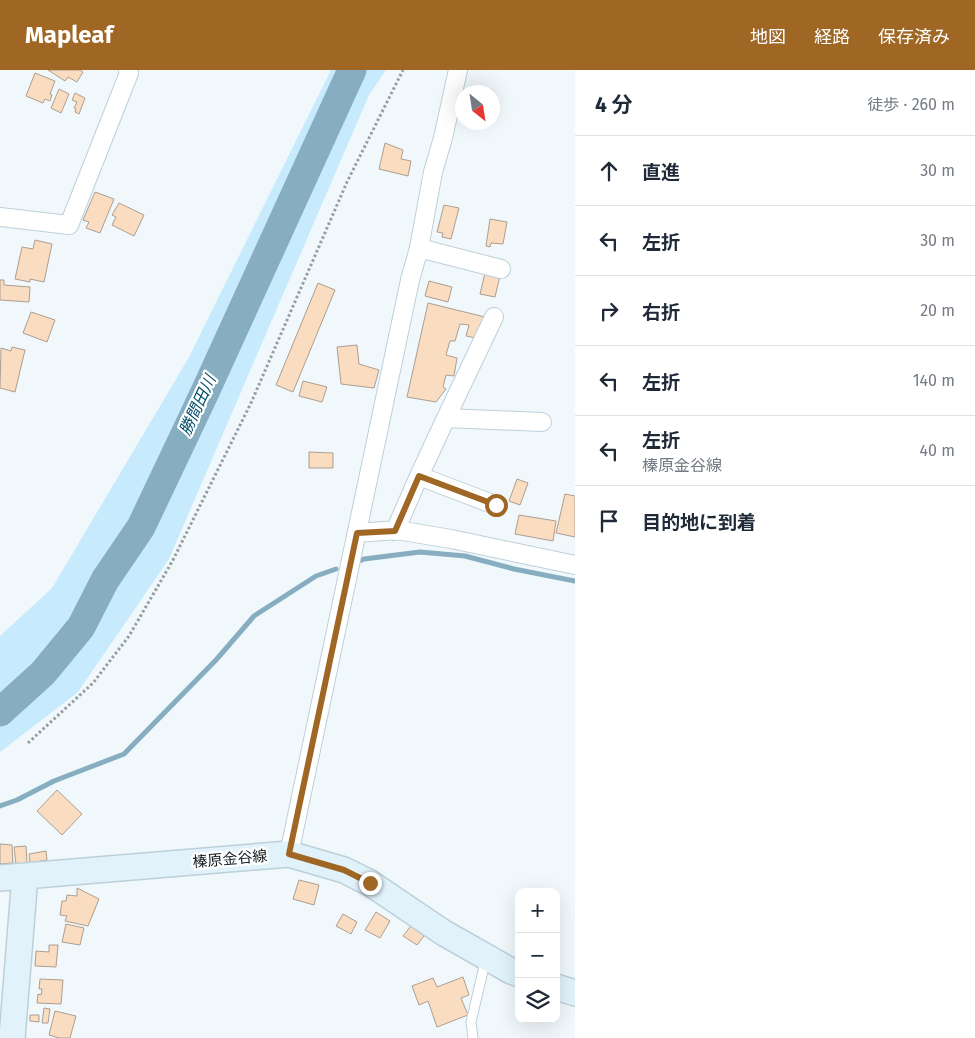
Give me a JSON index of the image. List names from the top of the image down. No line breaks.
{"streets":{"main road":["榛原金谷線"]},"water":["勝間田川"],"north":"bottom right","page":{"header":"Mapleaf","nav":["地図","経路","保存済み"],"heading":["4 分","徒歩 · 260 m"],"list":[["直進","30 m"],["左折","30 m"],["右折","20 m"],["左折","140 m"],["左折","榛原金谷線","40 m"],"目的地に到着"],"map_buttons":["+","−"]}}
